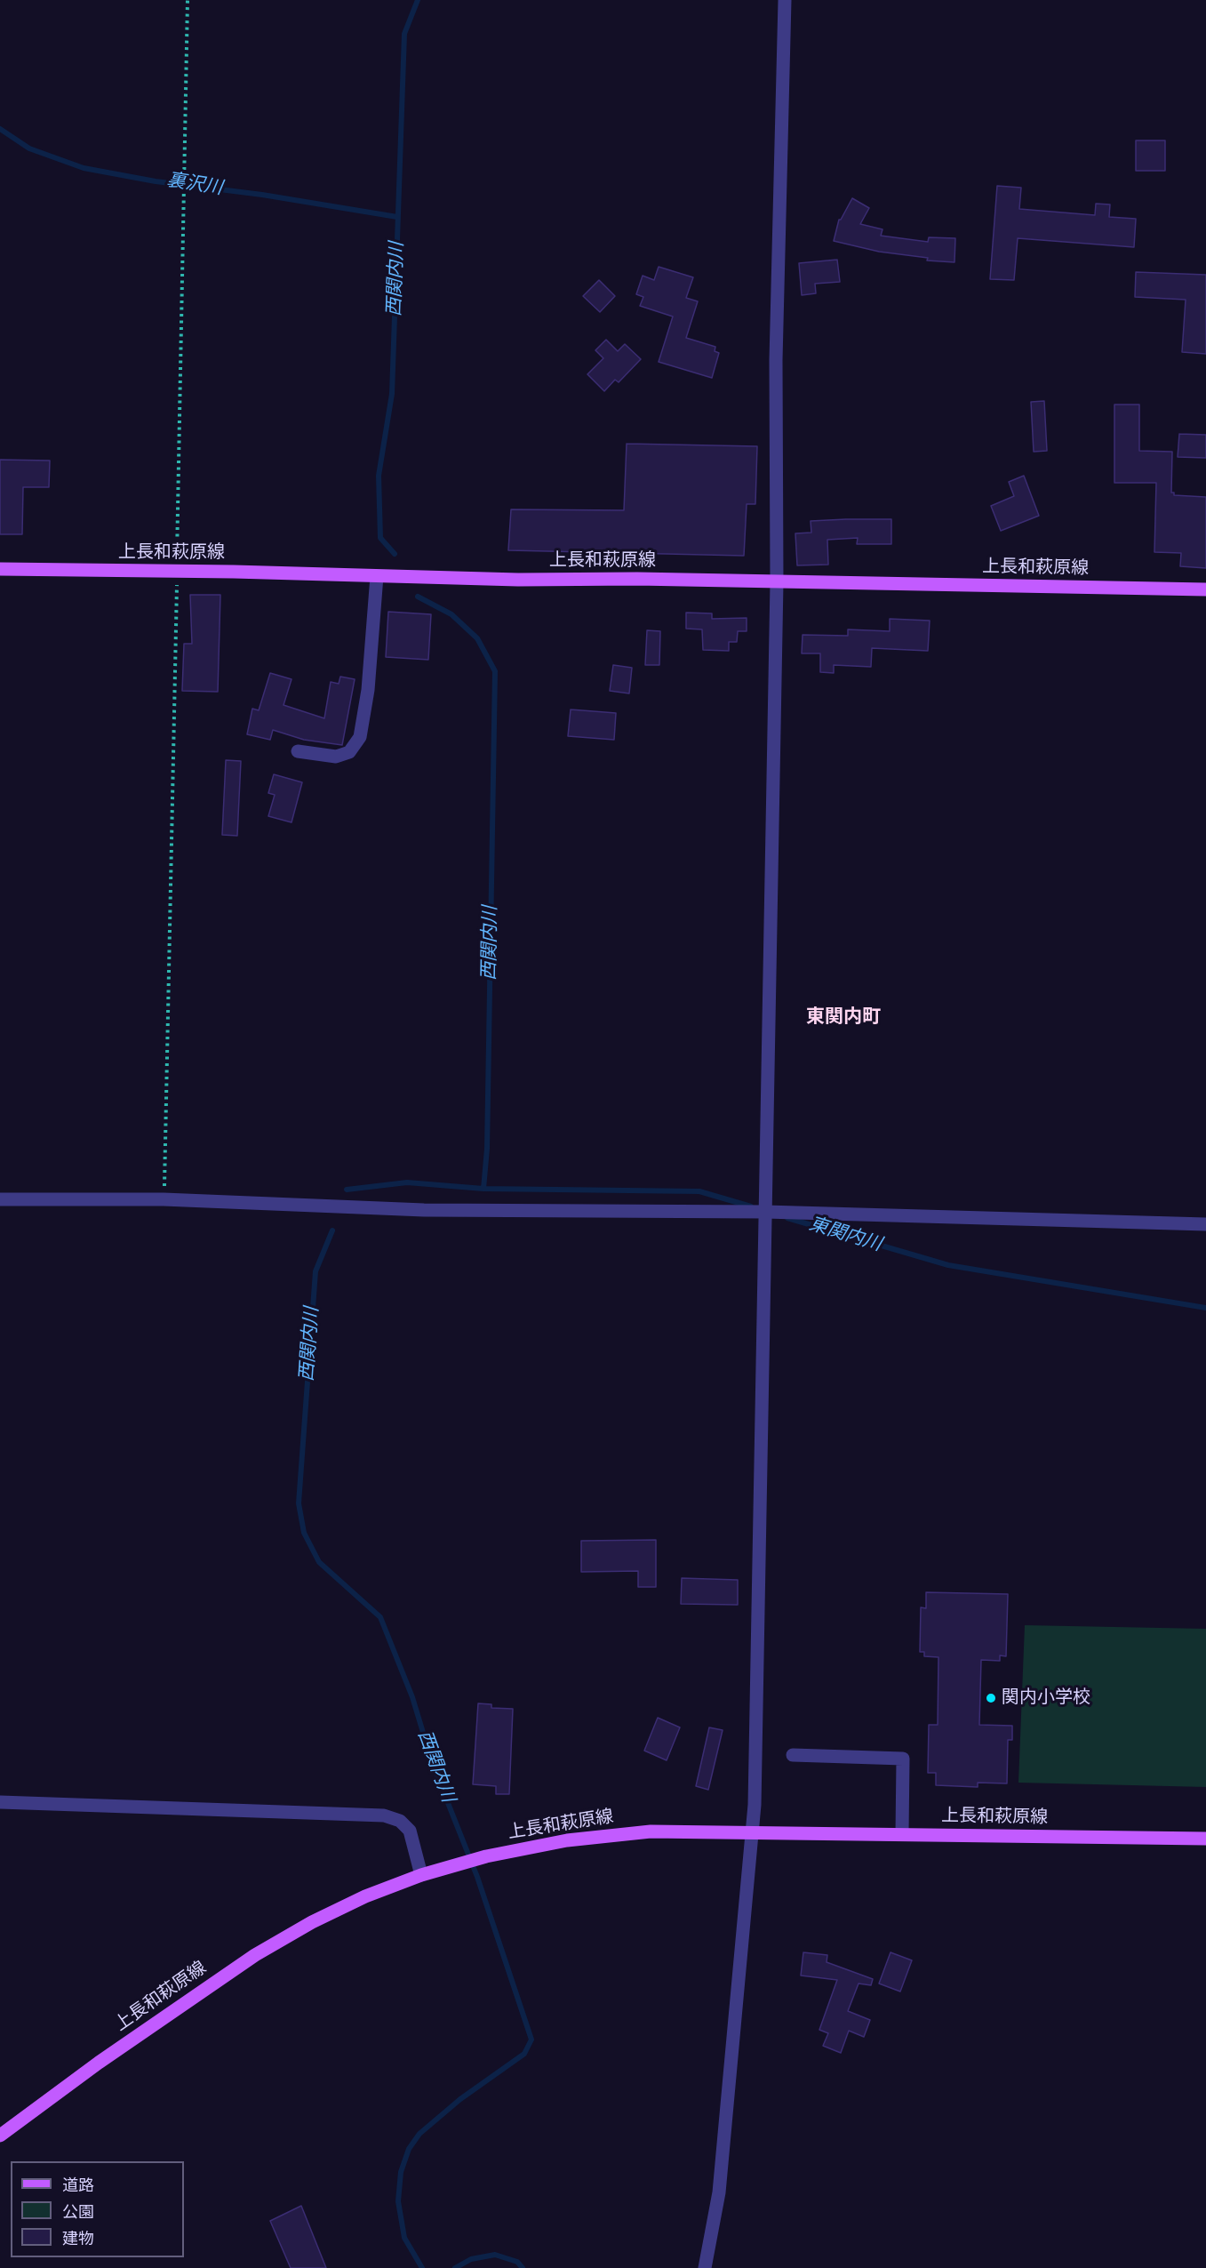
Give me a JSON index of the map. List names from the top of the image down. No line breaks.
{"streets":{"main road":["上長和萩原線"]},"districts":["東関内町"],"water":["裏沢川","西関内川","東関内川"],"places":["関内小学校"],"legend":["道路","公園","建物"]}
